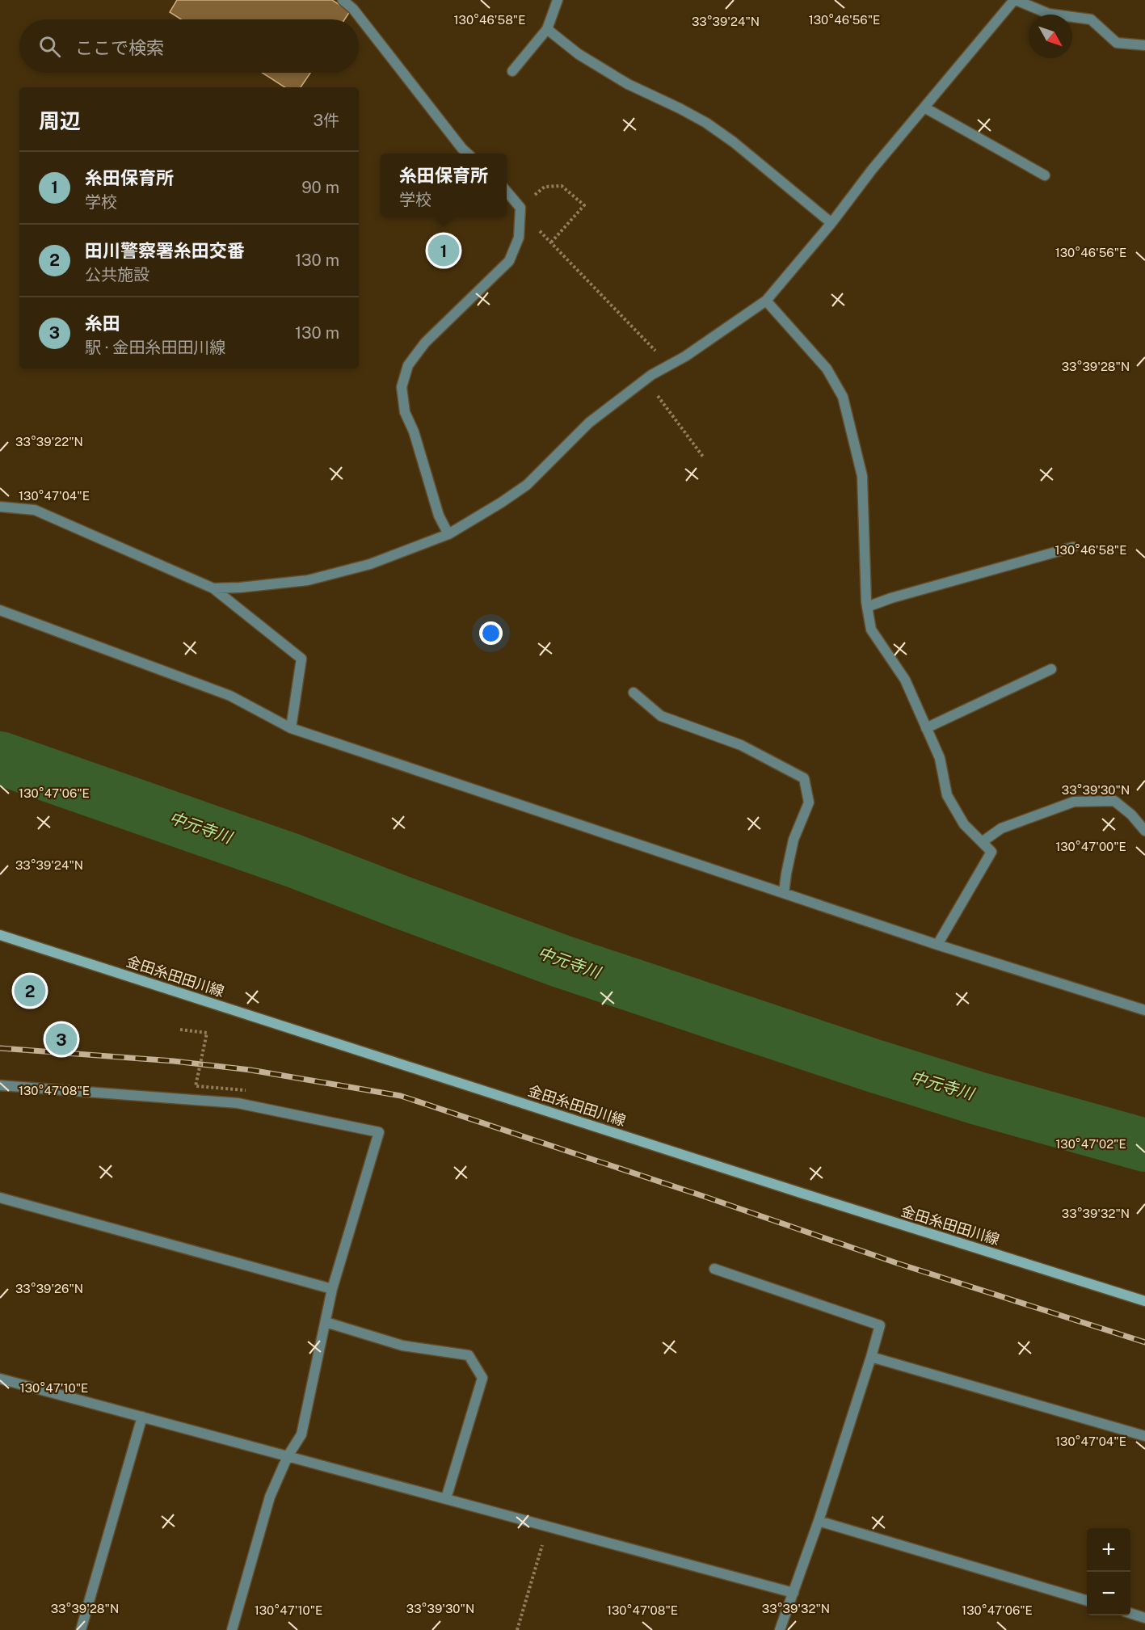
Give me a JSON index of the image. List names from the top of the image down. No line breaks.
{"streets":{"main road":["金田糸田田川線"]},"water":["中元寺川"],"north":"bottom right","page":{"search":"ここで検索","heading":["周辺","3件"],"list":[{"mark":"1","name":"糸田保育所","note":"学校","value":"90 m"},{"mark":"2","name":"田川警察署糸田交番","note":"公共施設","value":"130 m"},{"mark":"3","name":"糸田","note":"駅 · 金田糸田田川線","value":"130 m"}],"popup":["糸田保育所","学校"],"pins":["1","2","3"],"map_buttons":["+","−"]},"coordinates":["130°46'58\"E","130°46'56\"E","33°39'24\"N","33°39'28\"N","33°39'22\"N","130°47'04\"E","33°39'30\"N","130°47'06\"E","130°47'00\"E","130°47'08\"E","130°47'02\"E","33°39'32\"N","33°39'26\"N","130°47'10\"E"]}
